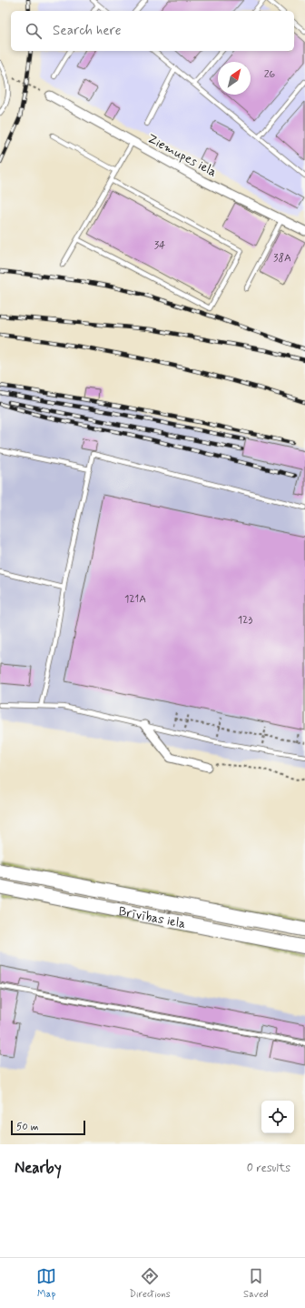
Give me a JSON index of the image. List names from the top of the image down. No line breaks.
{"streets":{"highway":["Brīvības iela"],"street":["Ziemupes iela"]},"house_numbers":["26","34","38A","121A","123"],"scale_bar":"50 m","north":"top right","page":{"search":"Search here","scale":"50 m","heading":["Nearby","0 results"],"nav":["Map","Directions","Saved"]}}
